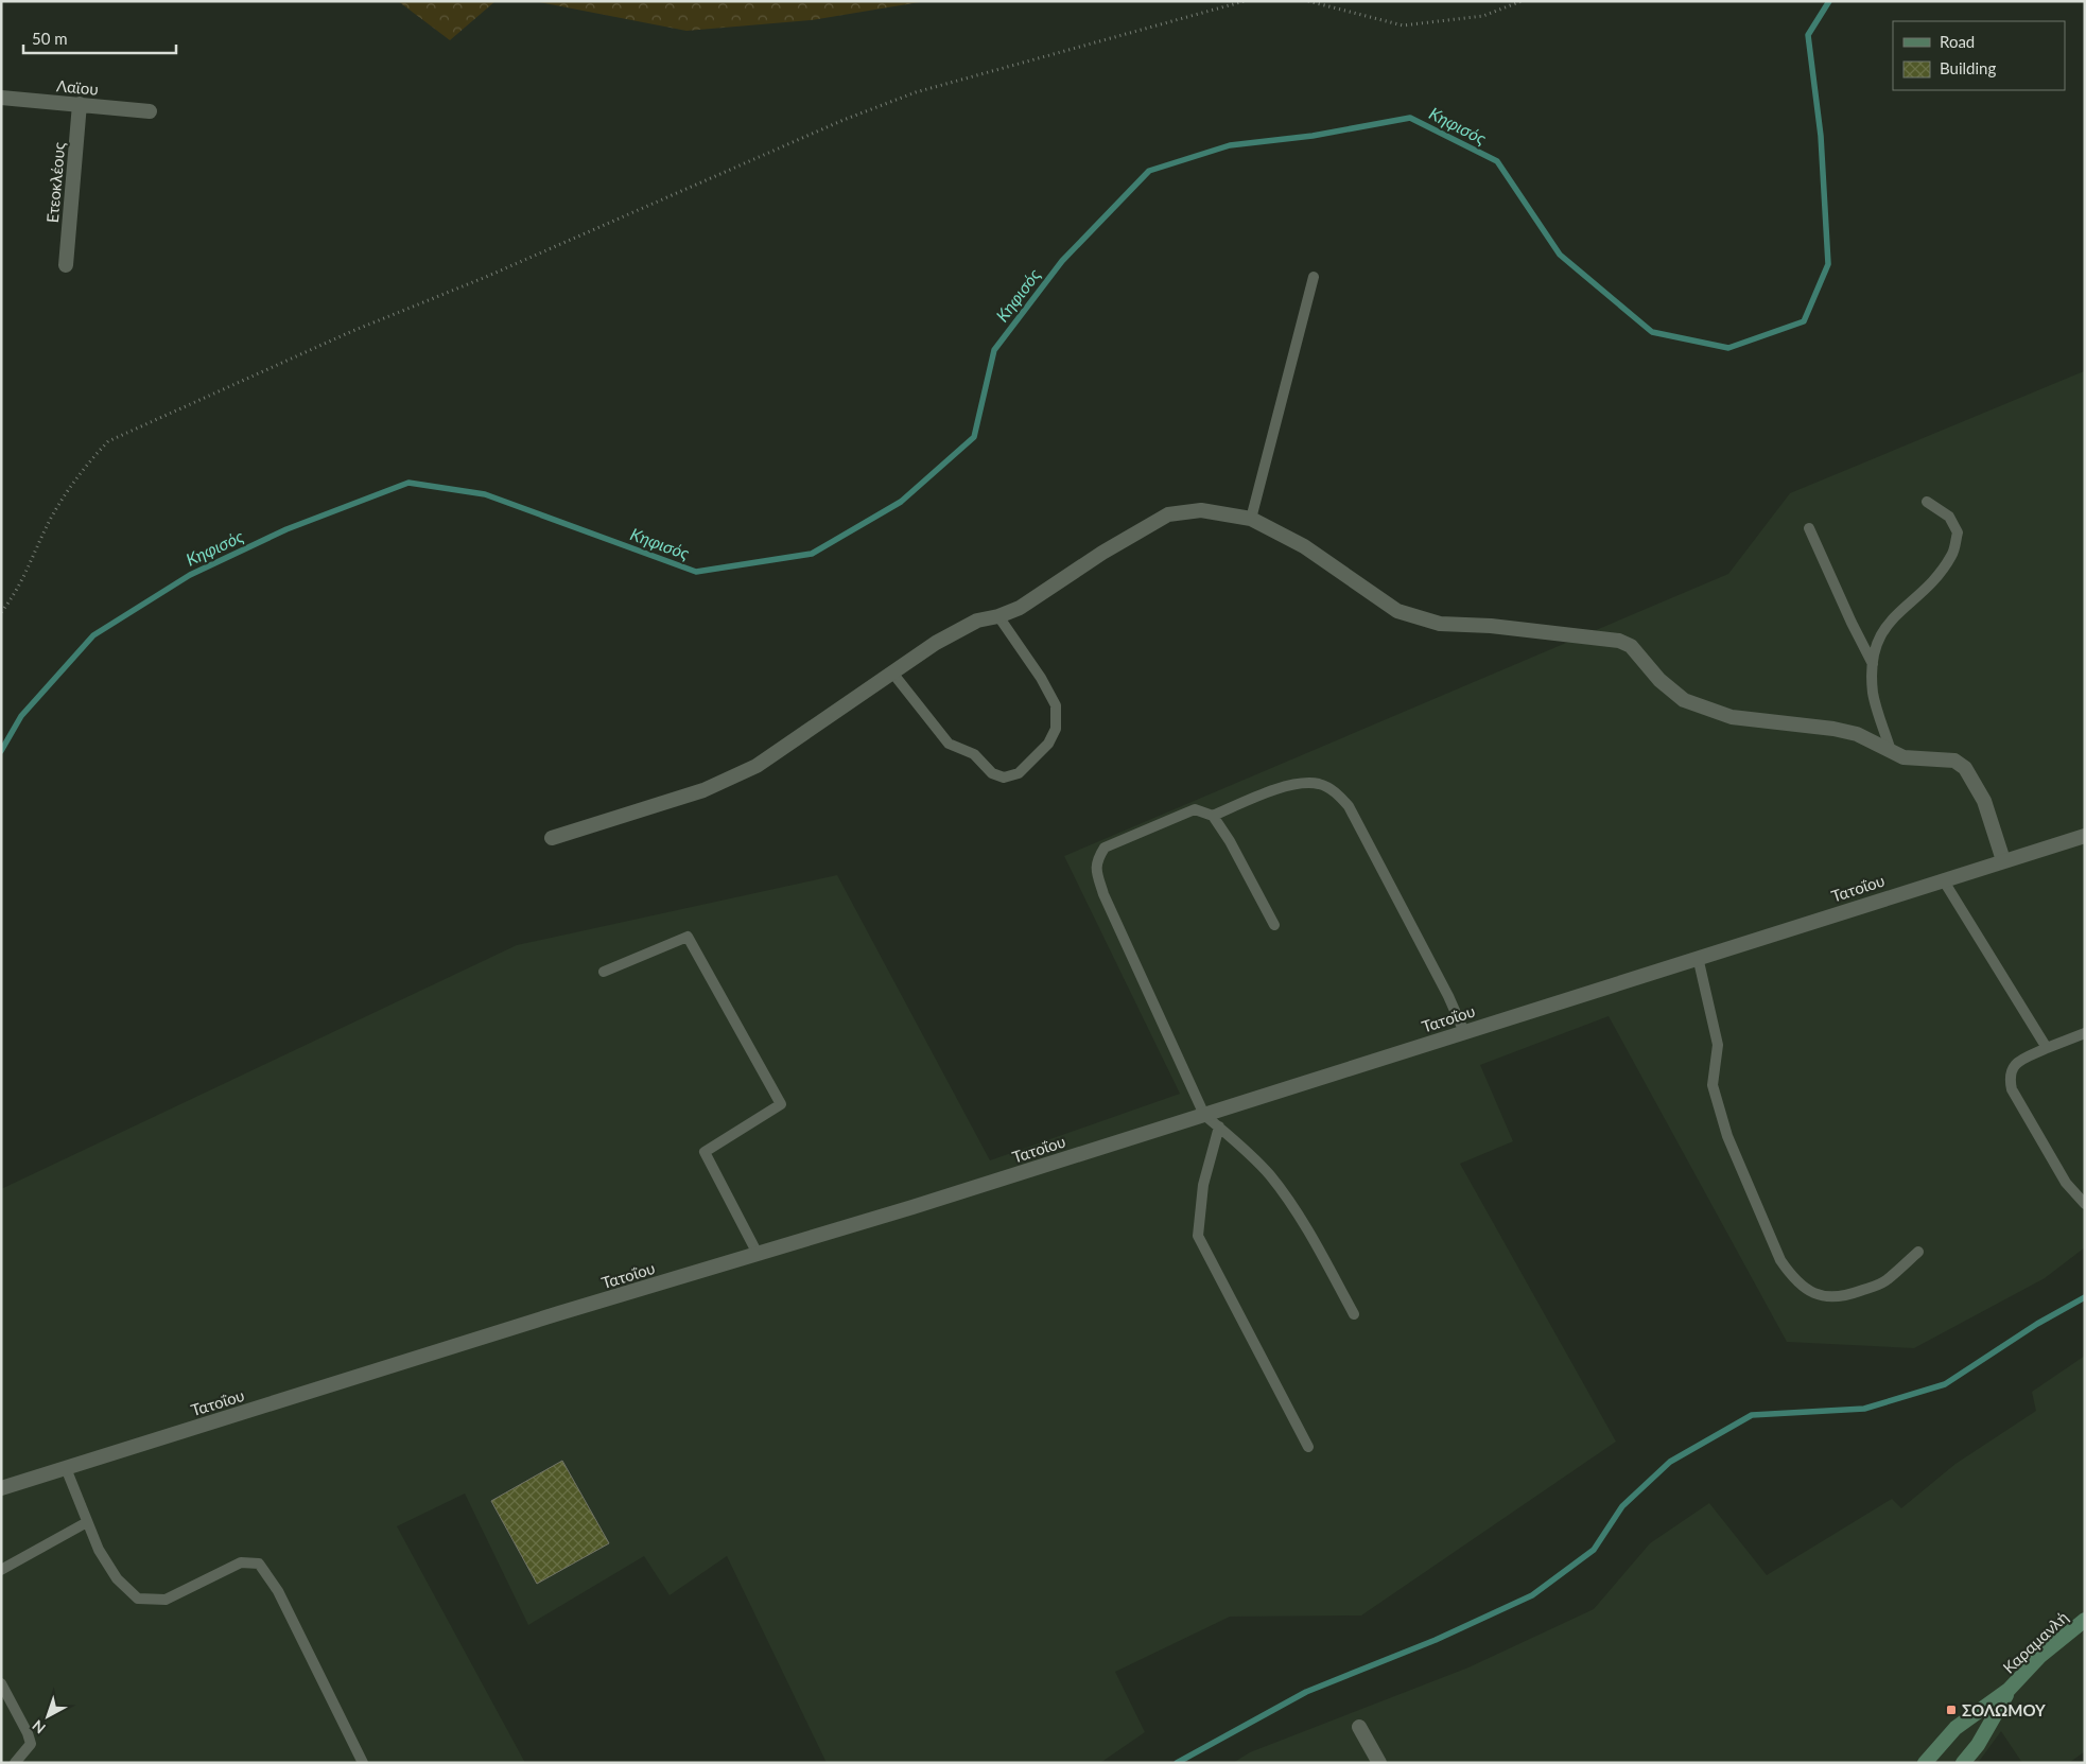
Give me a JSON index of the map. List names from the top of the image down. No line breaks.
{"streets":{"main road":["Καραμανλή"],"street":["Λαϊου","Ετεοκλέους","Τατοΐου"]},"crossings":[["Λαϊου","Ετεοκλέους"]],"water":["Κηφισός"],"places":{"transit":["ΣΟΛΩΜΟΥ"]},"legend":["Road","Building"],"scale_bar":"50 m","north":"bottom left"}
